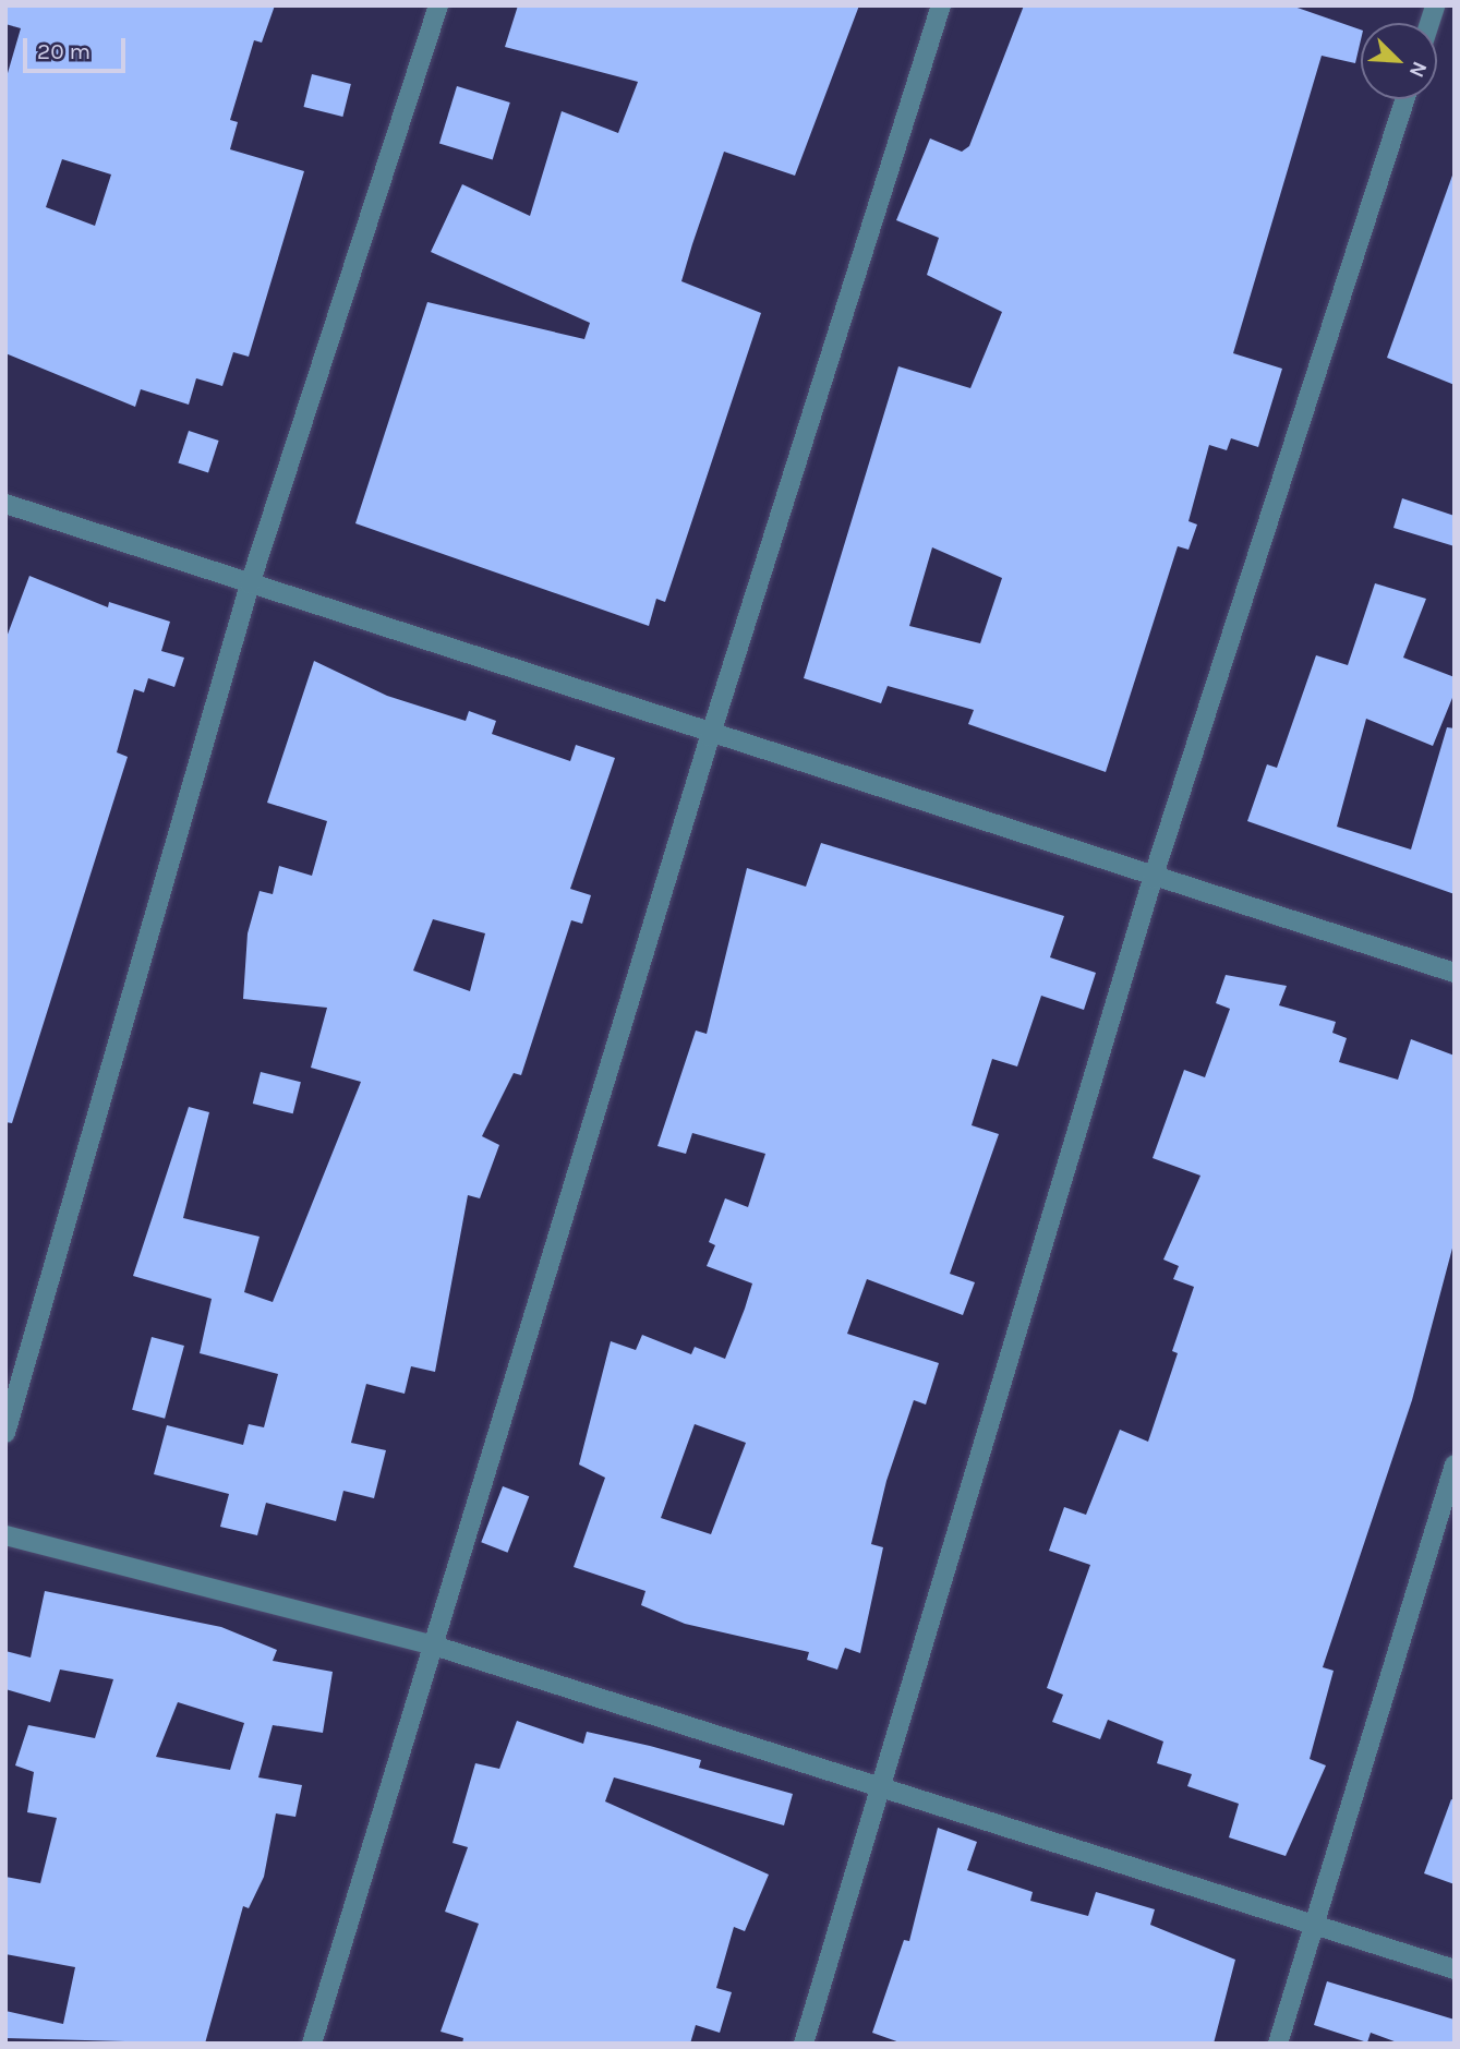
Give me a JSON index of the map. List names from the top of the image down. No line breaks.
{"scale_bar":"20 m","north":"bottom right"}
